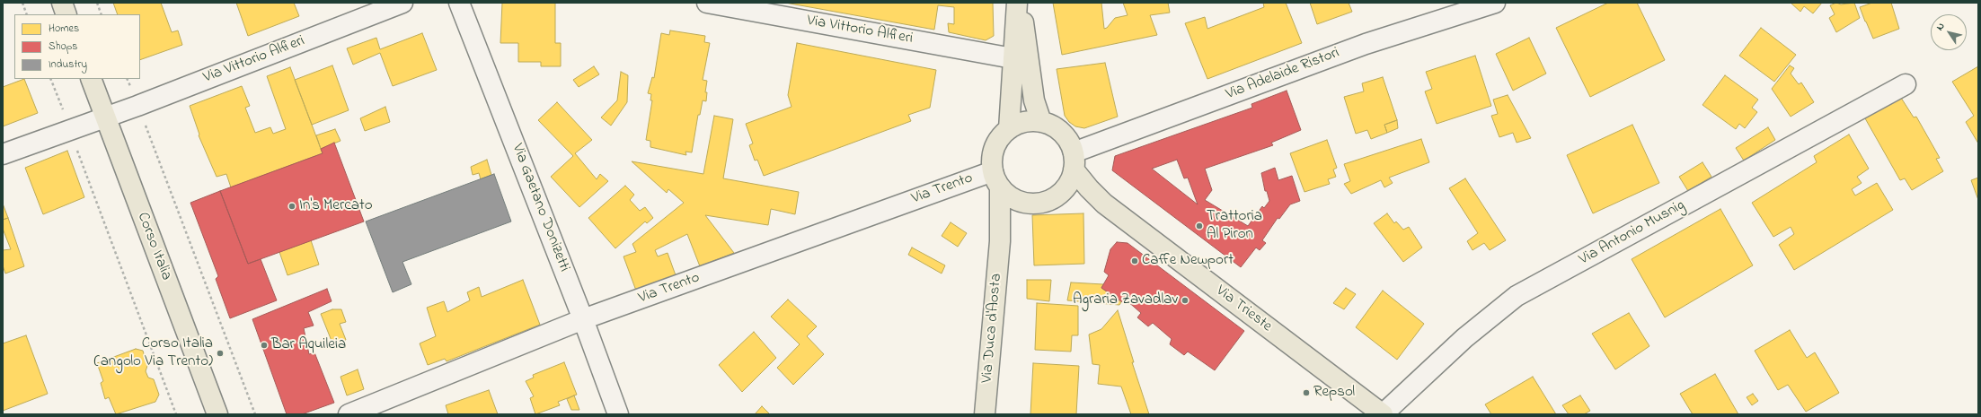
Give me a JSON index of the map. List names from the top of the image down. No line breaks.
{"streets":{"main road":["Corso Italia","Via Trieste","Via Duca d'Aosta"],"street":["Via Vittorio Alfieri","Via Adelaide Ristori","Via Trento","Via Gaetano Donizetti","Via Antonio Musnig"]},"crossings":[["Via Vittorio Alfieri","Corso Italia"],["Via Adelaide Ristori","Via Trento"],["Via Adelaide Ristori","Via Trieste"],["Via Adelaide Ristori","Via Duca d'Aosta"],["Via Trento","Via Gaetano Donizetti"],["Via Trento","Via Trieste"],["Via Trento","Via Duca d'Aosta"],["Via Antonio Musnig","Via Trieste"],["Via Trieste","Via Duca d'Aosta"]],"places":["In's Mercato","Trattoria Al Piron","Caffe Newport","Agraria Zavadlav","Bar Aquileia","Corso Italia (angolo Via Trento)","Repsol"],"legend":["Homes","Shops","Industry"],"north":"top left"}
